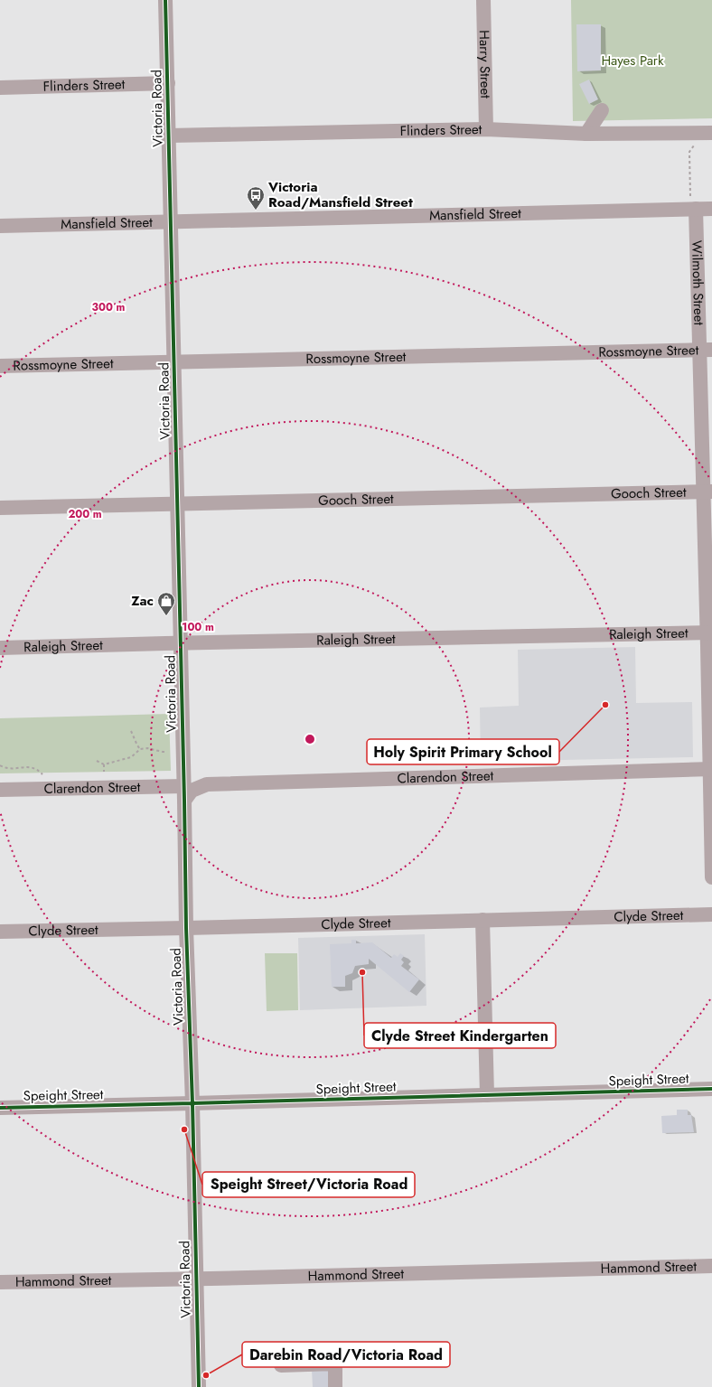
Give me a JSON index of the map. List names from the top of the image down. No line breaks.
{"streets":{"street":["Harry Street","Flinders Street","Victoria Road","Mansfield Street","Wilmoth Street","Rossmoyne Street","Gooch Street","Raleigh Street","Clarendon Street","Clyde Street","Speight Street","Hammond Street"]},"crossings":[["Harry Street","Flinders Street"],["Flinders Street","Victoria Road"],["Victoria Road","Mansfield Street"],["Victoria Road","Rossmoyne Street"],["Victoria Road","Gooch Street"],["Victoria Road","Raleigh Street"],["Victoria Road","Clarendon Street"],["Victoria Road","Clyde Street"],["Victoria Road","Speight Street"],["Victoria Road","Hammond Street"],["Mansfield Street","Wilmoth Street"],["Wilmoth Street","Rossmoyne Street"],["Wilmoth Street","Gooch Street"],["Wilmoth Street","Raleigh Street"],["Wilmoth Street","Clarendon Street"]],"parks":["Hayes Park"],"places":{"bus stop":["Victoria Road/Mansfield Street"],"shop":["Zac"],"other":["Holy Spirit Primary School","Clyde Street Kindergarten","Speight Street/Victoria Road","Darebin Road/Victoria Road"]},"rings":["300 m","200 m","100 m"]}
